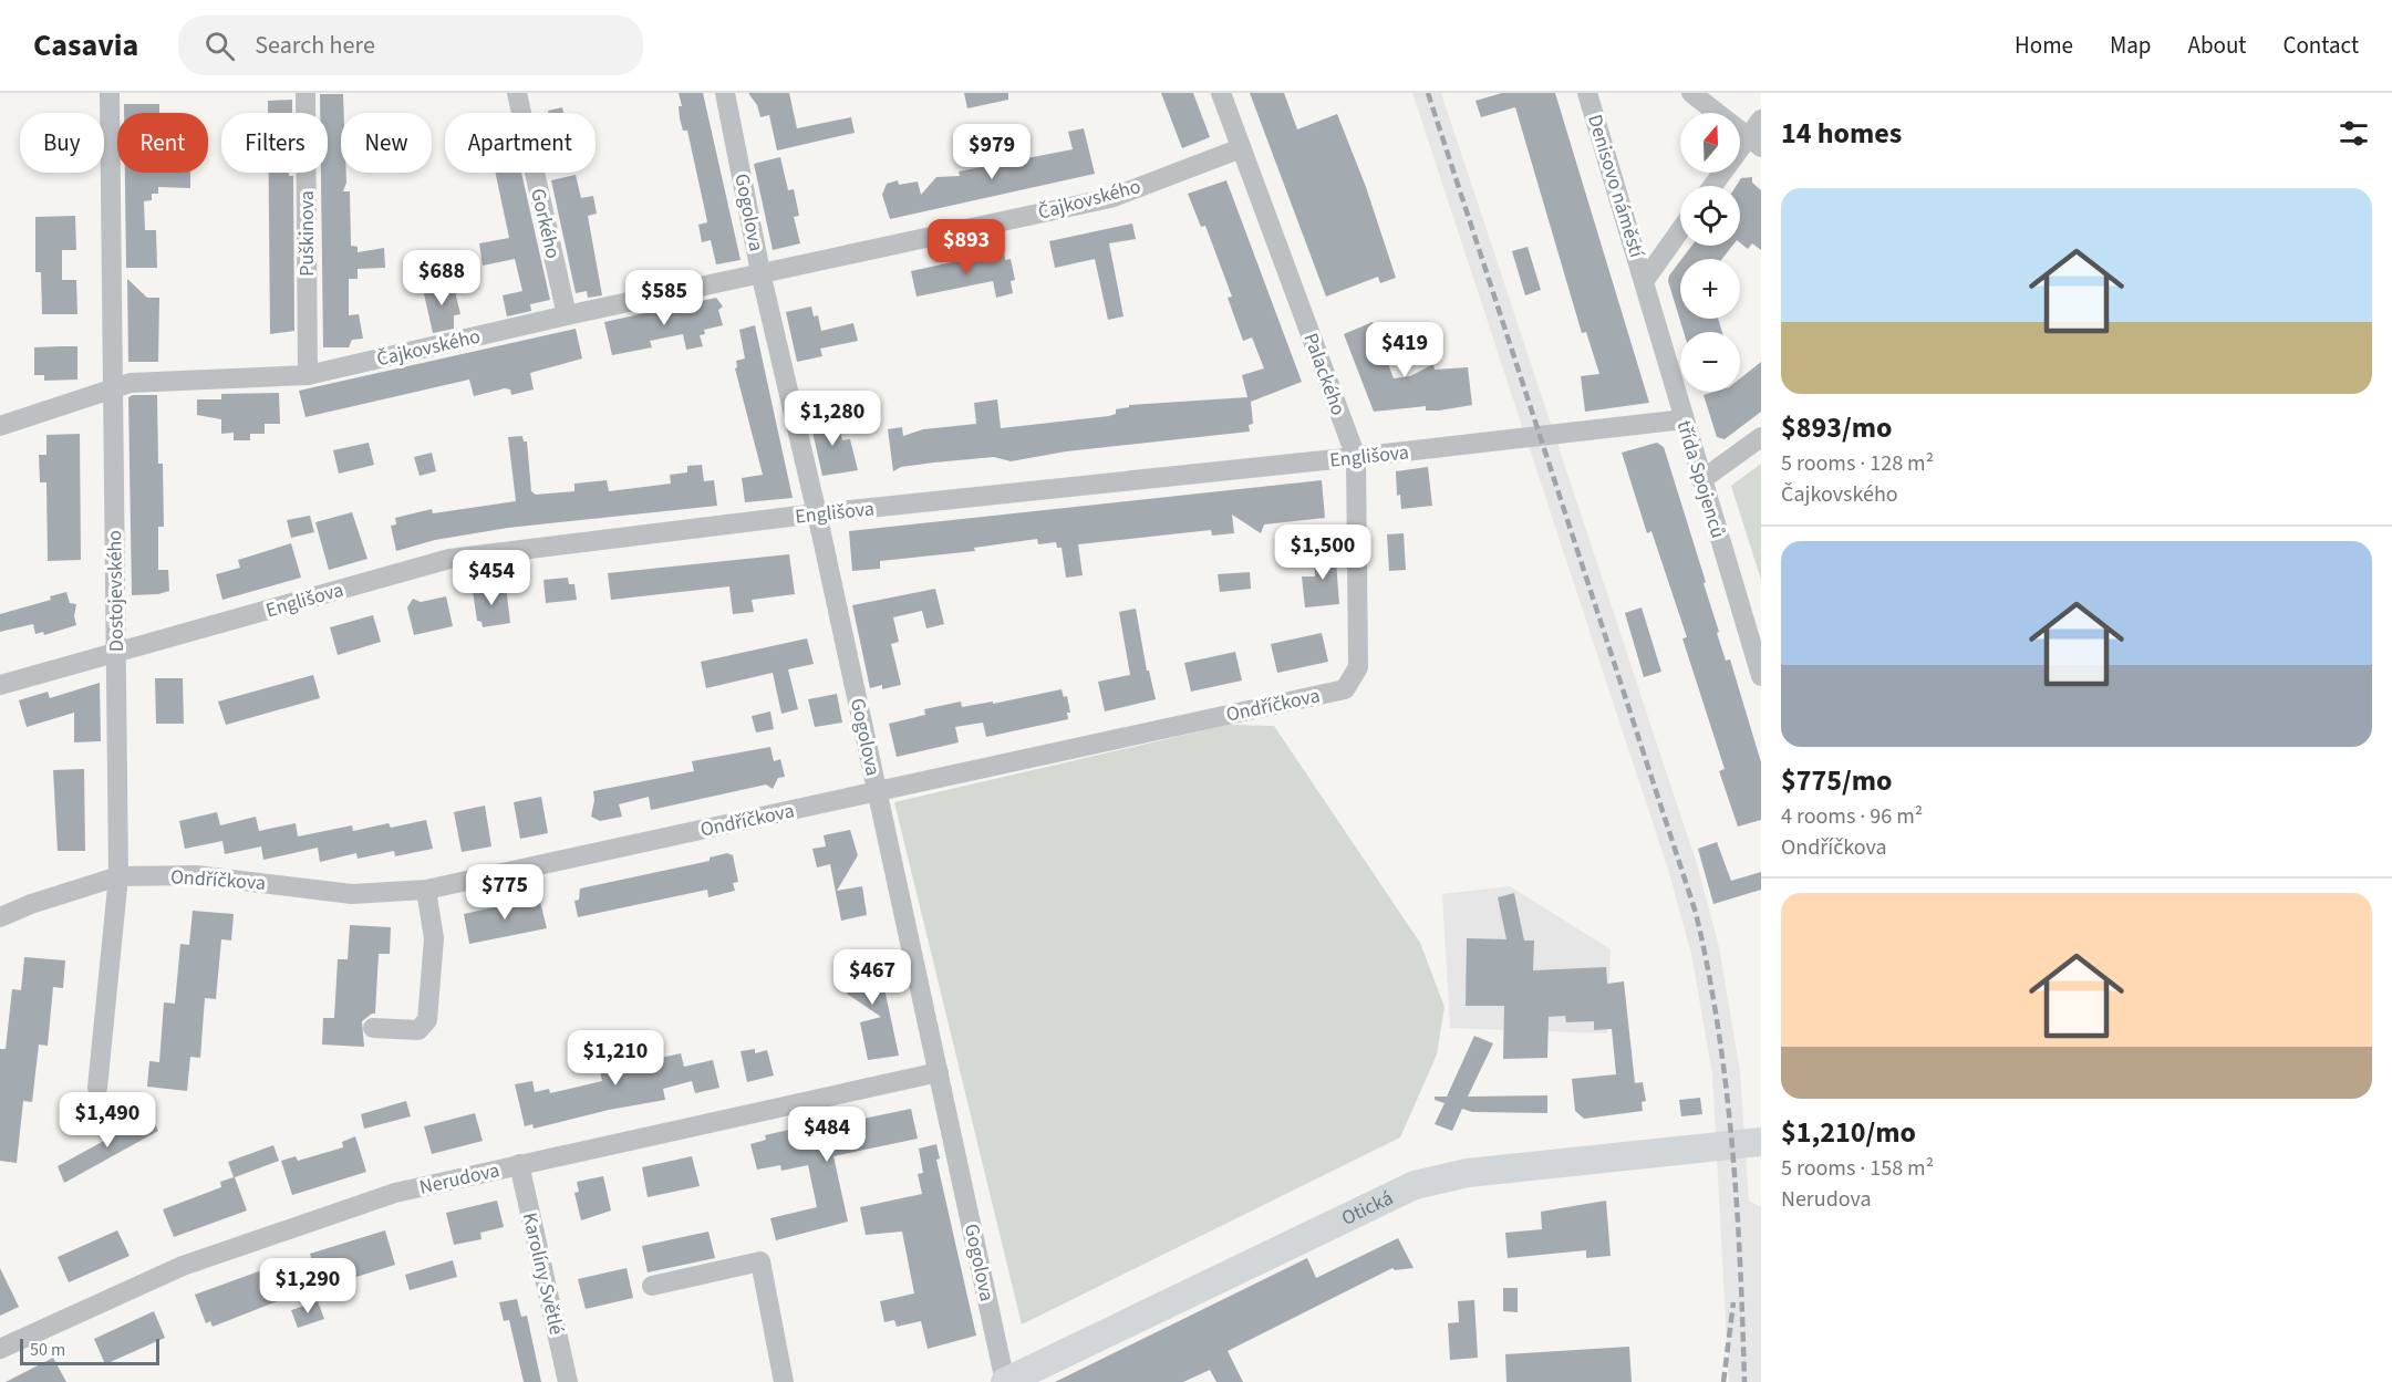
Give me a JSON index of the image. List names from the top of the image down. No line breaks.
{"streets":{"street":["Denisovo náměstí","Čajkovského","Gogolova","Gorkého","Puškinova","Palackého","Englišova","třída Spojenců","Dostojevského","Ondříčkova","Nerudova","Otická","Karolíny Světlé"]},"crossings":[["Denisovo náměstí","třída Spojenců"],["Čajkovského","Gogolova"],["Čajkovského","Gorkého"],["Čajkovského","Puškinova"],["Čajkovského","Palackého"],["Čajkovského","Dostojevského"],["Gogolova","Englišova"],["Gogolova","Ondříčkova"],["Gogolova","Nerudova"],["Gogolova","Otická"],["Palackého","Englišova"],["Palackého","Ondříčkova"],["Englišova","třída Spojenců"],["Englišova","Dostojevského"],["Dostojevského","Ondříčkova"],["Nerudova","Karolíny Světlé"]],"scale_bar":"50 m","north":"top","page":{"header":"Casavia","search":"Search here","nav":["Home","Map","About","Contact"],"heading":"14 homes","map_buttons":["+","−"],"chip":["Buy","Rent","Filters","New","Apartment"],"price":["$979","$893","$688","$585","$419","$1,280","$1,500","$454","$775","$467","$1,210","$1,490","$484","$1,290"],"list":[{"name":"$893/mo","note":"5 rooms · 128 m² · Čajkovského"},{"name":"$775/mo","note":"4 rooms · 96 m² · Ondříčkova"},{"name":"$1,210/mo","note":"5 rooms · 158 m² · Nerudova"}],"scale":"50 m"}}
